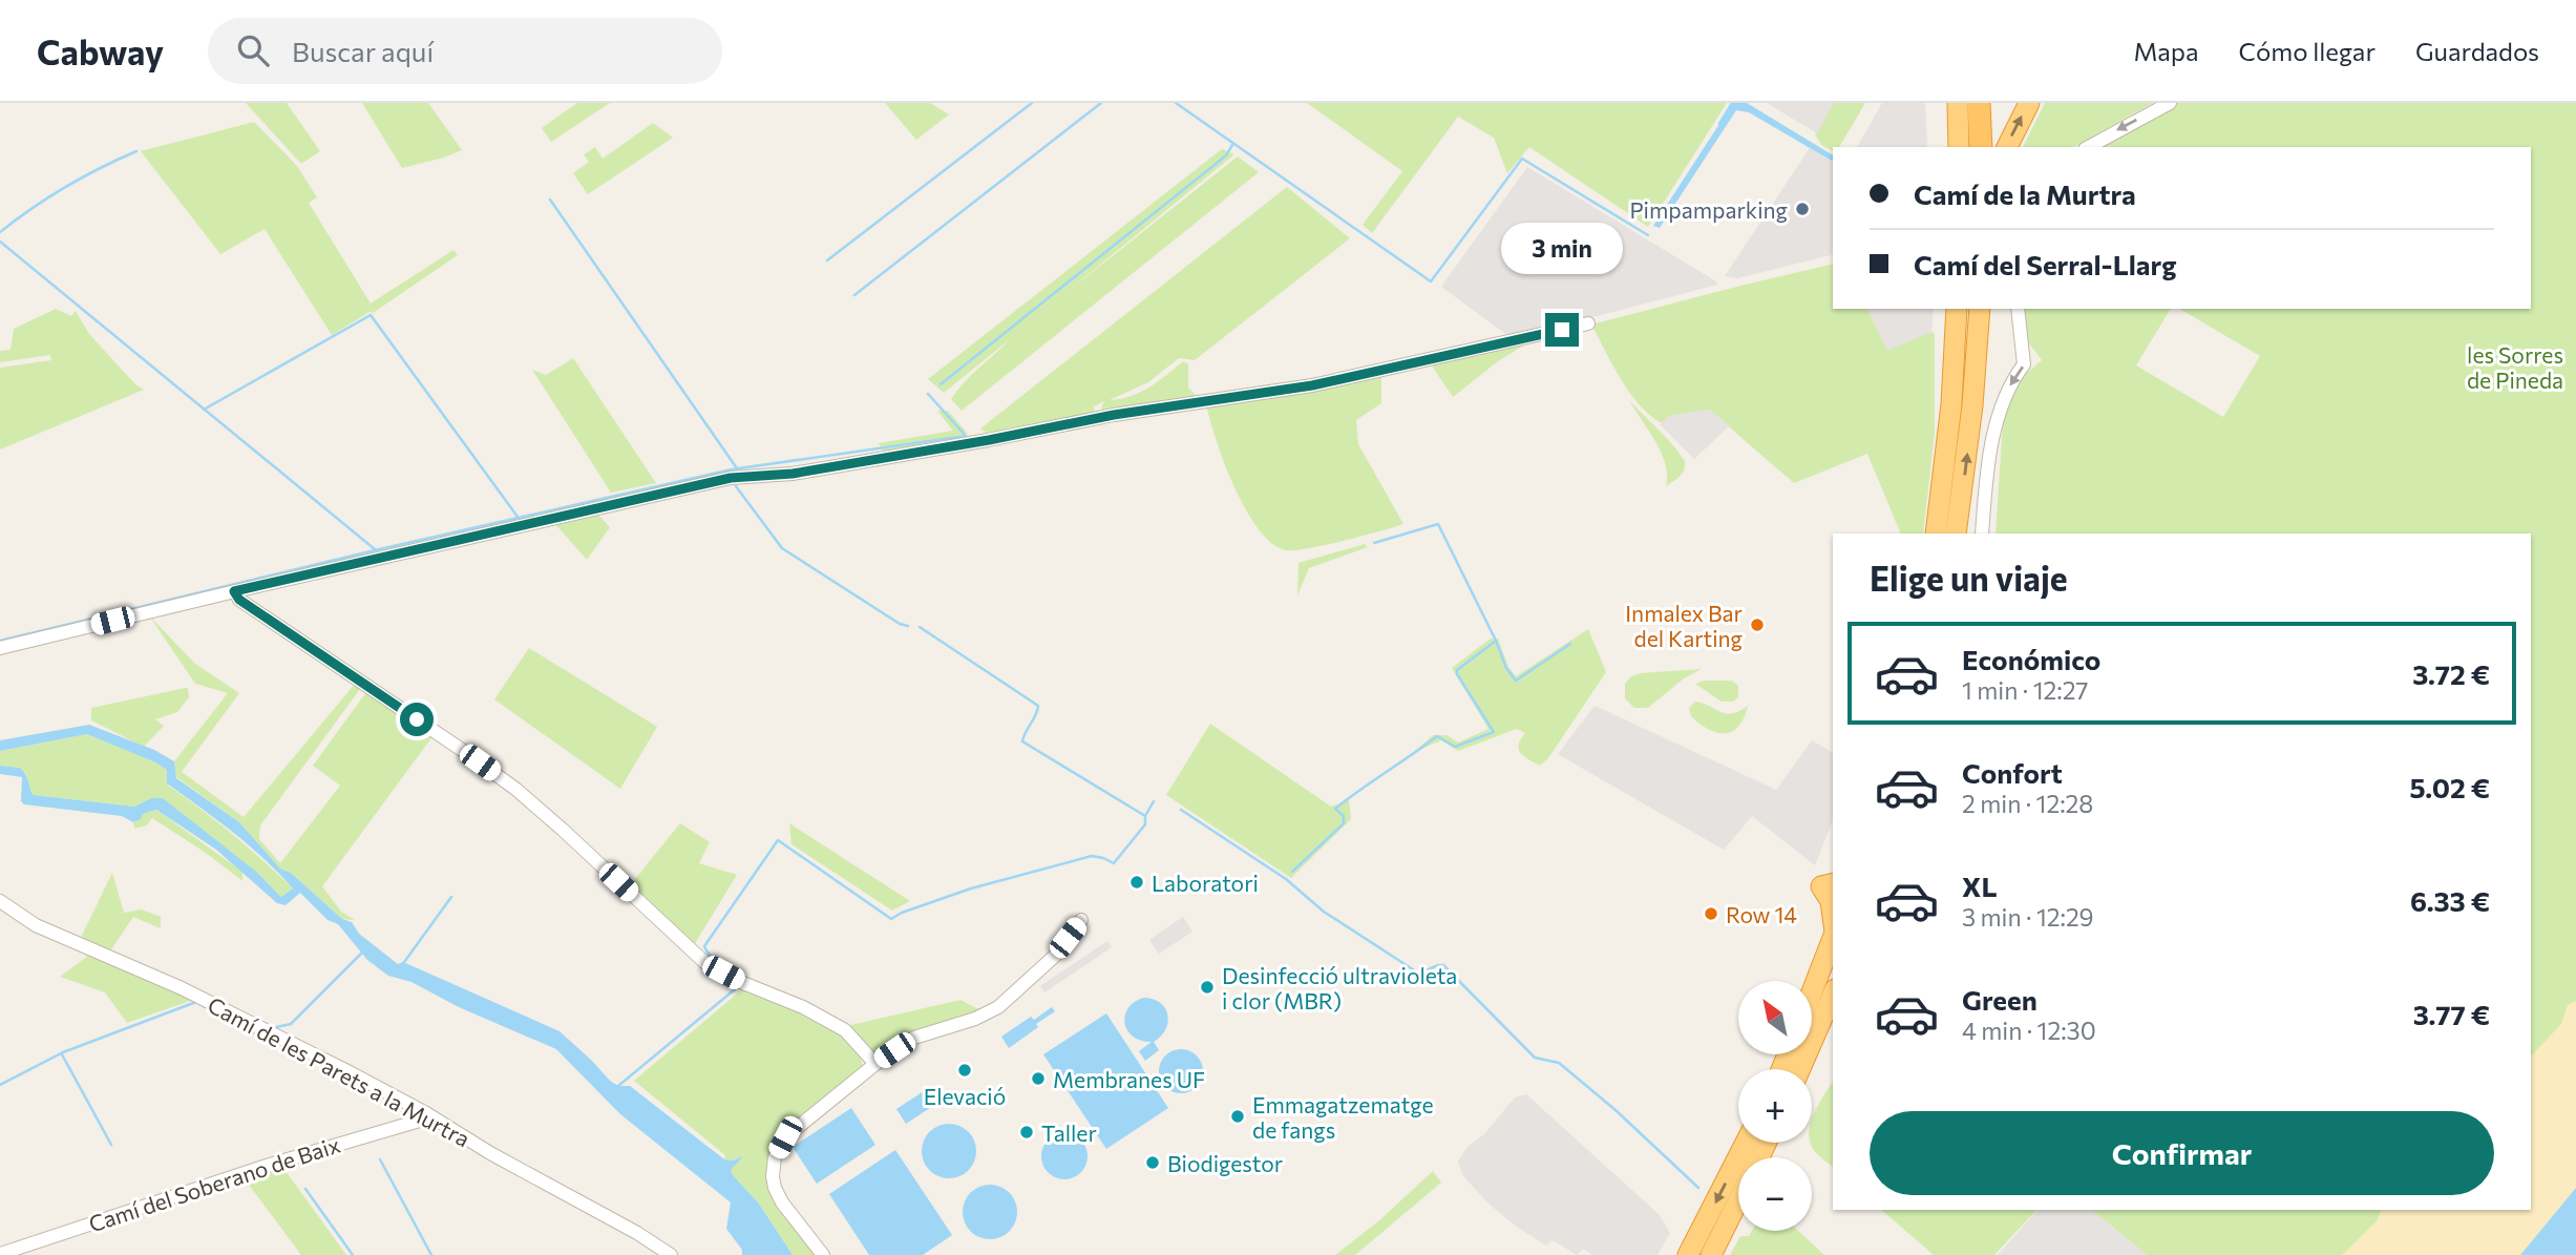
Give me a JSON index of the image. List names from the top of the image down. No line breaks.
{"streets":{"street":["Camí de les Parets a la Murtra","Camí del Soberano de Baix"]},"crossings":[["Camí de les Parets a la Murtra","Camí del Soberano de Baix"]],"parks":["les Sorres de Pineda"],"places":["Pimpamparking","Inmalex Bar del Karting","Laboratori","Row 14","Desinfecció ultravioleta i clor (MBR)","Elevació","Membranes UF","Emmagatzematge de fangs","Taller","Biodigestor"],"north":"top left","page":{"header":"Cabway","search":"Buscar aquí","nav":["Mapa","Cómo llegar","Guardados"],"banner":["Camí de la Murtra","Camí del Serral-Llarg"],"bubble":"3 min","heading":"Elige un viaje","list":[{"name":"Económico","note":"1 min · 12:27","value":"3.72 €"},{"name":"Confort","note":"2 min · 12:28","value":"5.02 €"},{"name":"XL","note":"3 min · 12:29","value":"6.33 €"},{"name":"Green","note":"4 min · 12:30","value":"3.77 €"}],"map_buttons":["+","−"],"buttons":"Confirmar"}}
